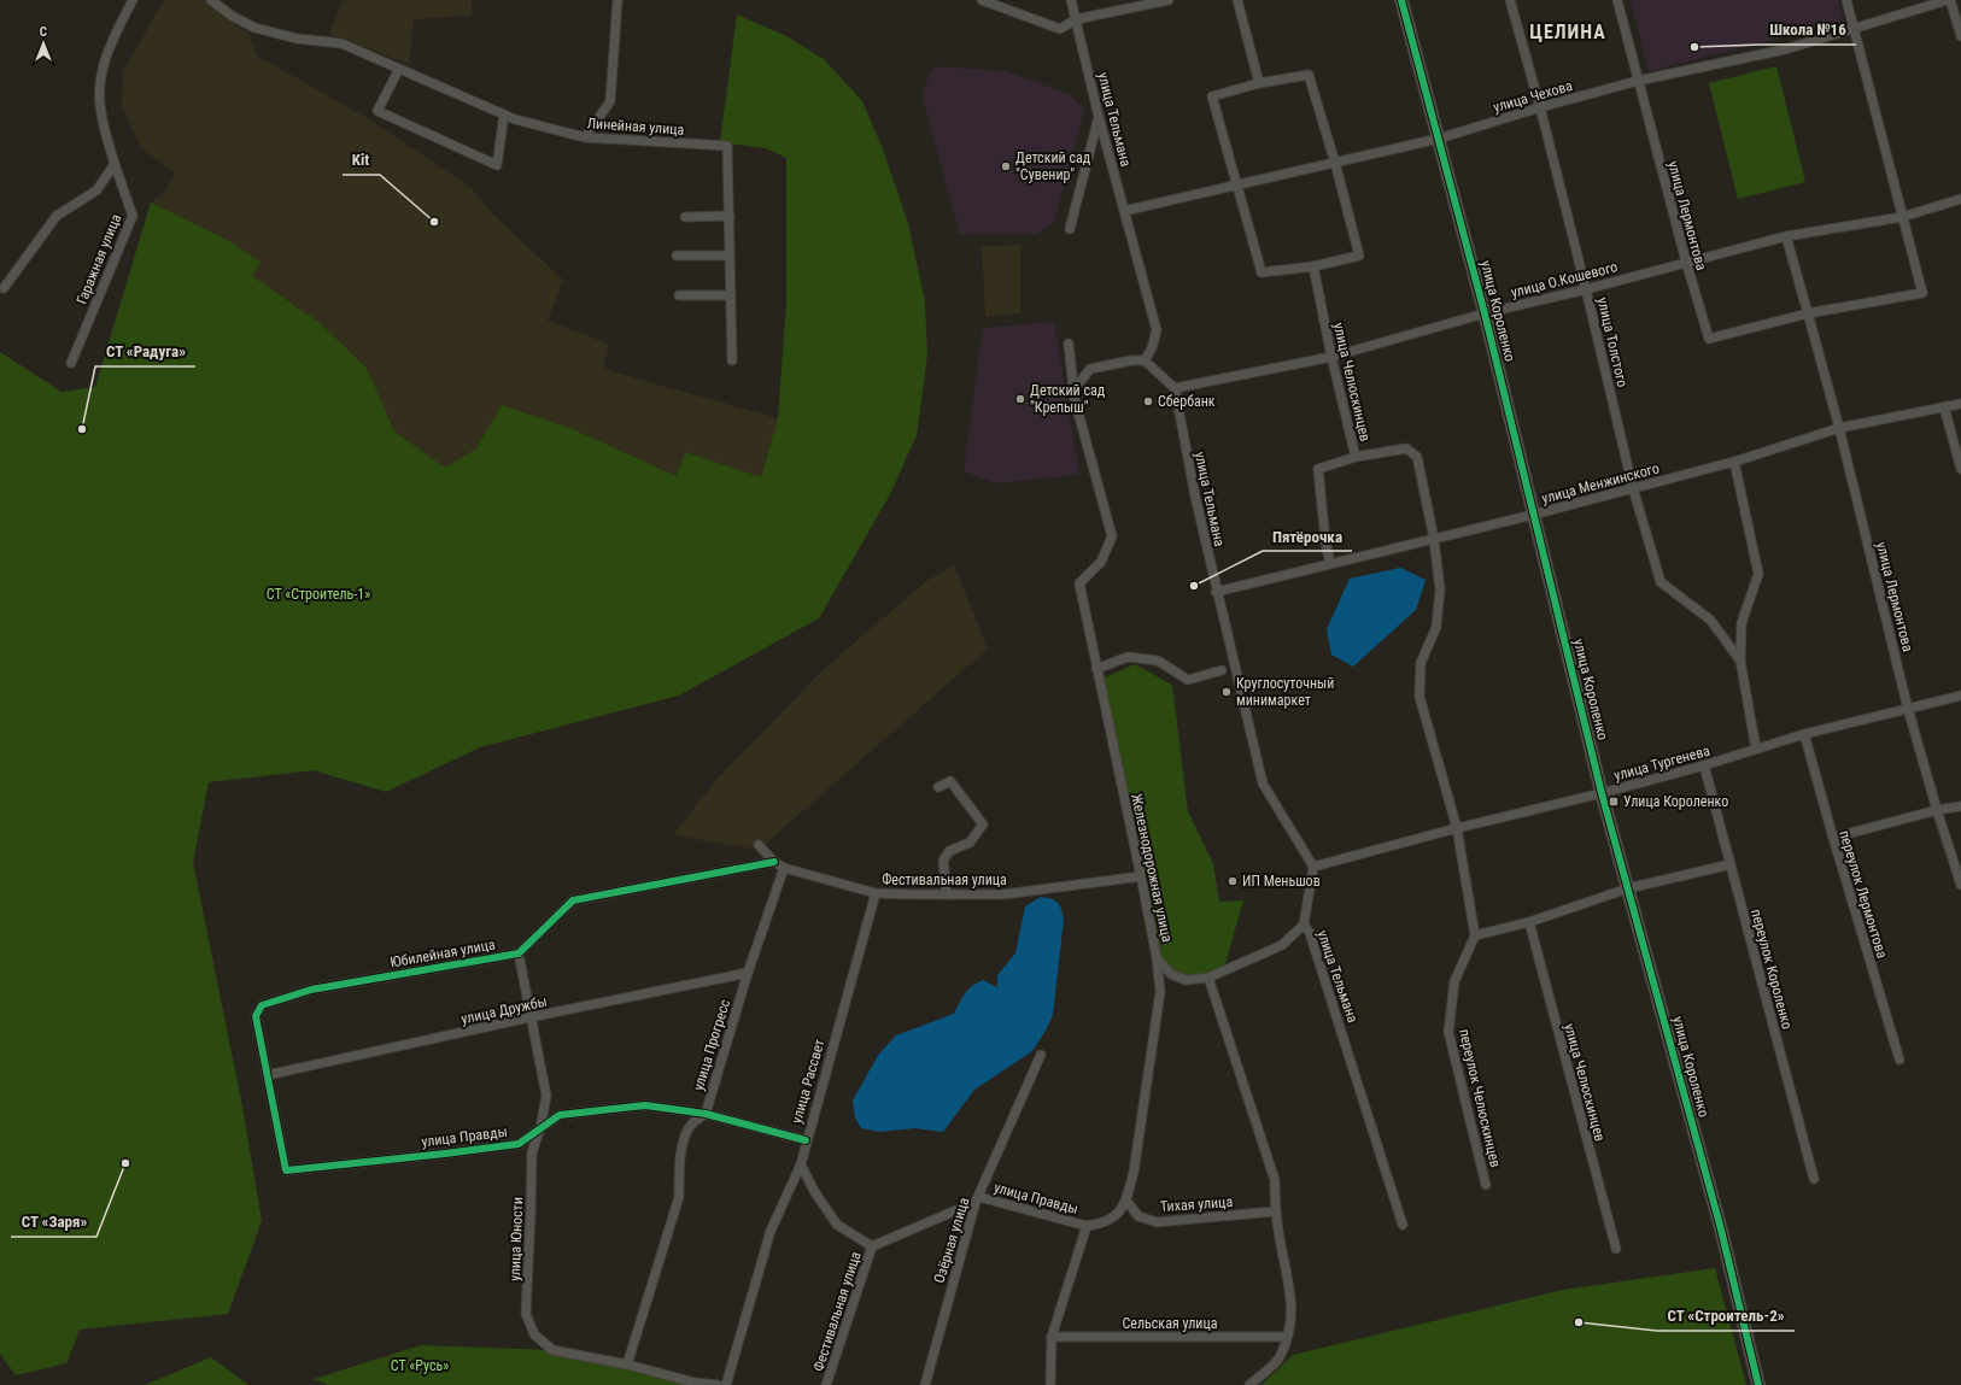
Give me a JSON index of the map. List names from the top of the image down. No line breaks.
{"streets":{"street":["улица Чехова","улица Тельмана","Линейная улица","улица Лермонтова","Гаражная улица","улица О.Кошевого","улица Короленко","улица Толстого","улица Челюскинцев","улица Менжинского","улица Тургенева","Железнодорожная улица","Фестивальная улица","переулок Лермонтова","Юбилейная улица","переулок Короленко","улица Дружбы","улица Прогресс","улица Рассвет","переулок Челюскинцев","улица Правды","Тихая улица","улица Юности","Озёрная улица","Сельская улица"]},"crossings":[["улица Чехова","улица Тельмана"],["улица Чехова","улица Лермонтова"],["улица Чехова","улица Короленко"],["улица Чехова","улица Толстого"],["улица Тельмана","улица О.Кошевого"],["улица Тельмана","улица Менжинского"],["улица Тельмана","улица Тургенева"],["улица Лермонтова","улица О.Кошевого"],["улица Лермонтова","улица Менжинского"],["улица Лермонтова","улица Тургенева"],["улица О.Кошевого","улица Короленко"],["улица О.Кошевого","улица Толстого"],["улица О.Кошевого","улица Челюскинцев"],["улица Короленко","улица Менжинского"],["улица Короленко","улица Тургенева"],["улица Толстого","улица Менжинского"],["улица Толстого","улица Тургенева"],["улица Челюскинцев","улица Менжинского"],["улица Тургенева","переулок Лермонтова"],["улица Тургенева","переулок Короленко"],["Железнодорожная улица","Фестивальная улица"],["Железнодорожная улица","улица Правды"],["Железнодорожная улица","Тихая улица"],["Фестивальная улица","улица Прогресс"],["Фестивальная улица","улица Рассвет"],["Юбилейная улица","улица Дружбы"],["Юбилейная улица","улица Правды"],["Юбилейная улица","улица Юности"],["улица Дружбы","улица Прогресс"],["улица Дружбы","улица Юности"],["улица Прогресс","улица Правды"],["улица Прогресс","улица Юности"],["улица Рассвет","улица Правды"],["улица Правды","улица Юности"],["улица Правды","Озёрная улица"]],"districts":["ЦЕЛИНА"],"parks":["СТ «Строитель-1»","СТ «Русь»"],"places":{"other":["Школа №16","Детский сад \"Сувенир\"","Kit","Детский сад \"Крепыш\"","Сбербанк","СТ «Радуга»","Пятёрочка","Круглосуточный минимаркет","ИП Меньшов","СТ «Заря»","СТ «Строитель-2»"],"transit":["Улица Короленко"]},"north":"top"}
